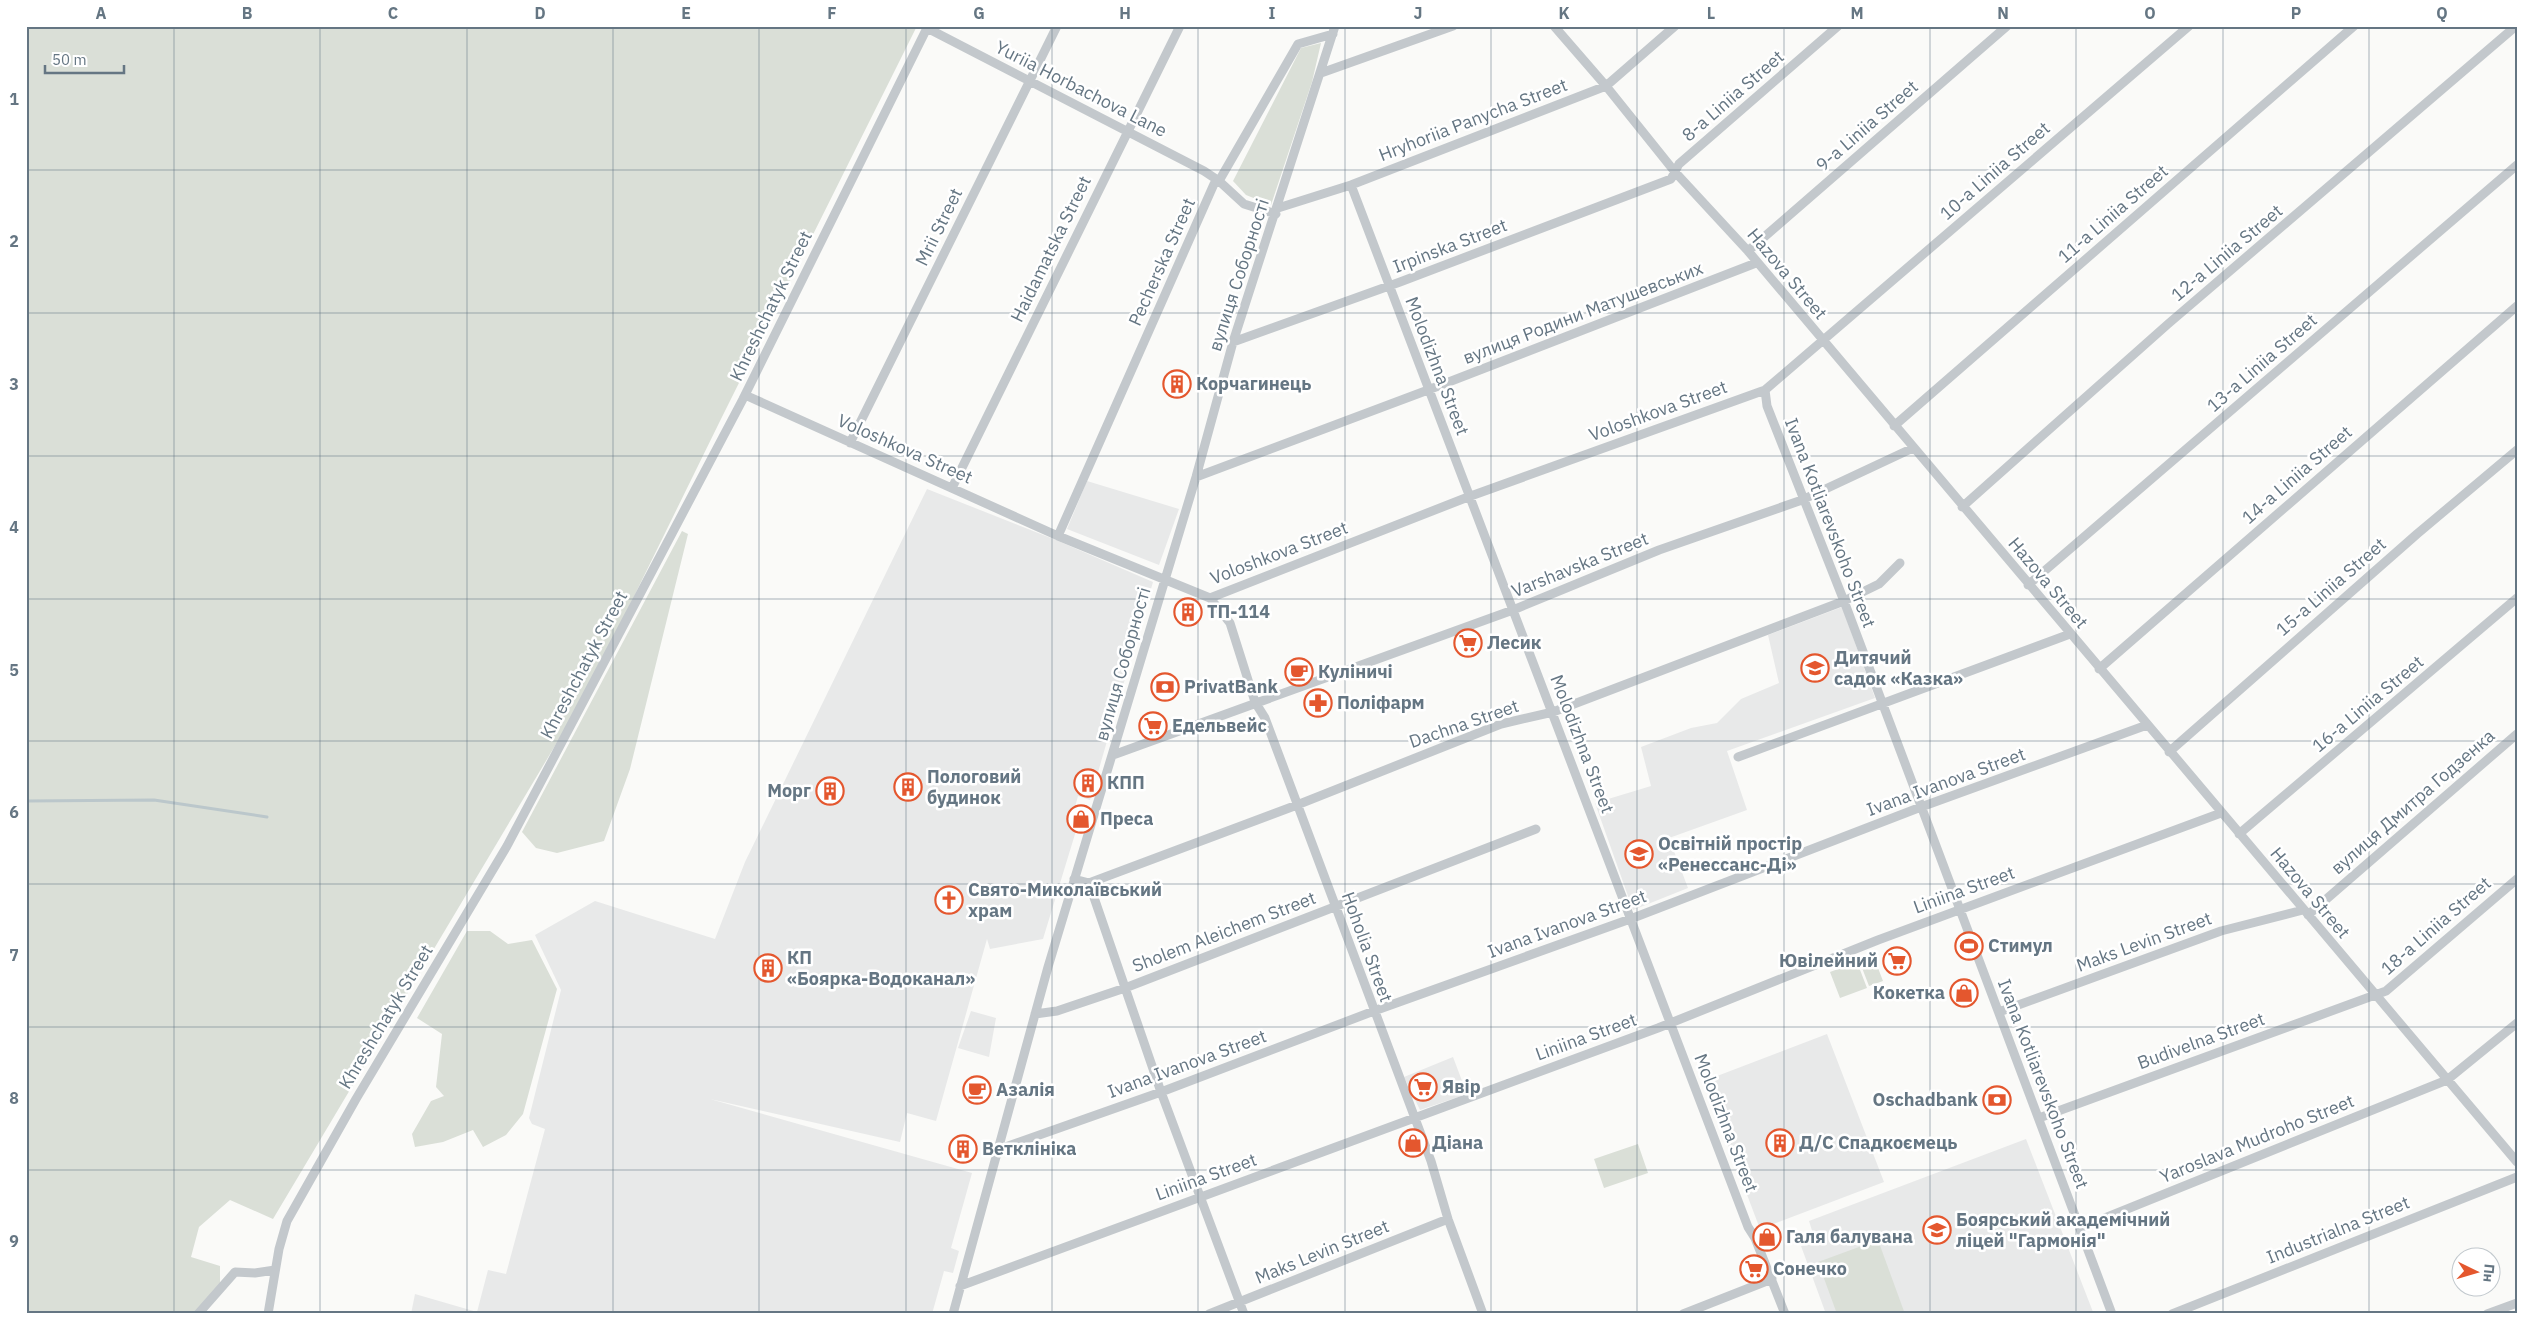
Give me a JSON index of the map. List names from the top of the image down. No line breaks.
{"streets":{"street":["Yuriia Horbachova Lane","8-a Liniia Street","Hryhoriia Panycha Street","9-a Liniia Street","10-a Liniia Street","11-a Liniia Street","Mrii Street","Irpinska Street","Haidamatska Street","12-a Liniia Street","Pecherska Street","Hazova Street","вулиця Соборності","Khreshchatyk Street","вулиця Родини Матушевських","13-a Liniia Street","Molodizhna Street","Voloshkova Street","14-a Liniia Street","Ivana Kotliarevskoho Street","Varshavska Street","15-a Liniia Street","16-a Liniia Street","Dachna Street","Ivana Ivanova Street","вулиця Дмитра Годзенка","Liniina Street","18-a Liniia Street","Sholem Aleichem Street","Maks Levin Street","Hoholia Street","Budivelna Street","Yaroslava Mudroho Street","Industrialna Street"]},"crossings":[["Yuriia Horbachova Lane","Hryhoriia Panycha Street"],["Yuriia Horbachova Lane","Mrii Street"],["Yuriia Horbachova Lane","Haidamatska Street"],["Yuriia Horbachova Lane","Pecherska Street"],["Yuriia Horbachova Lane","вулиця Соборності"],["Yuriia Horbachova Lane","Khreshchatyk Street"],["8-a Liniia Street","Irpinska Street"],["8-a Liniia Street","Hazova Street"],["Hryhoriia Panycha Street","Hazova Street"],["Hryhoriia Panycha Street","вулиця Соборності"],["Hryhoriia Panycha Street","Molodizhna Street"],["9-a Liniia Street","Hazova Street"],["10-a Liniia Street","Hazova Street"],["10-a Liniia Street","Voloshkova Street"],["11-a Liniia Street","Hazova Street"],["Mrii Street","Voloshkova Street"],["Irpinska Street","Hazova Street"],["Irpinska Street","вулиця Соборності"],["Irpinska Street","Molodizhna Street"],["Haidamatska Street","Voloshkova Street"],["12-a Liniia Street","Hazova Street"],["Pecherska Street","вулиця Соборності"],["Pecherska Street","Voloshkova Street"],["Hazova Street","вулиця Родини Матушевських"],["Hazova Street","13-a Liniia Street"],["Hazova Street","Voloshkova Street"],["Hazova Street","14-a Liniia Street"],["Hazova Street","Varshavska Street"],["Hazova Street","15-a Liniia Street"],["Hazova Street","16-a Liniia Street"],["Hazova Street","Ivana Ivanova Street"],["Hazova Street","вулиця Дмитра Годзенка"],["Hazova Street","Liniina Street"],["Hazova Street","18-a Liniia Street"],["Hazova Street","Maks Levin Street"],["Hazova Street","Budivelna Street"],["Hazova Street","Yaroslava Mudroho Street"],["вулиця Соборності","вулиця Родини Матушевських"],["вулиця Соборності","Voloshkova Street"],["вулиця Соборності","Varshavska Street"],["вулиця Соборності","Ivana Ivanova Street"],["вулиця Соборності","Liniina Street"],["вулиця Соборності","Sholem Aleichem Street"],["Khreshchatyk Street","Voloshkova Street"],["вулиця Родини Матушевських","Molodizhna Street"],["Molodizhna Street","Voloshkova Street"],["Molodizhna Street","Varshavska Street"],["Molodizhna Street","Dachna Street"],["Molodizhna Street","Ivana Ivanova Street"],["Molodizhna Street","Liniina Street"],["Voloshkova Street","Ivana Kotliarevskoho Street"],["Voloshkova Street","Hoholia Street"],["Ivana Kotliarevskoho Street","Varshavska Street"],["Ivana Kotliarevskoho Street","Dachna Street"],["Ivana Kotliarevskoho Street","Ivana Ivanova Street"],["Ivana Kotliarevskoho Street","Liniina Street"],["Ivana Kotliarevskoho Street","Maks Levin Street"],["Ivana Kotliarevskoho Street","Budivelna Street"],["Ivana Kotliarevskoho Street","Yaroslava Mudroho Street"],["Varshavska Street","Hoholia Street"],["Dachna Street","Hoholia Street"],["Ivana Ivanova Street","Hoholia Street"],["вулиця Дмитра Годзенка","Maks Levin Street"],["Liniina Street","Hoholia Street"],["18-a Liniia Street","Budivelna Street"],["Sholem Aleichem Street","Hoholia Street"],["Maks Levin Street","Hoholia Street"]],"places":{"building":["Корчагинець","ТП-114","КПП","Пологовий будинок","Морг","КП «Боярка-Водоканал»","Д/С Спадкоємець","Ветклініка"],"supermarket":["Лесик","Едельвейс","Ювілейний","Явір","Сонечко"],"school or university":["Дитячий садок «Казка»","Освітній простір «Ренессанс-Ді»","Боярський академічний ліцей \"Гармонія\""],"cafe":["Куліничі","Азалія"],"bank":["PrivatBank","Oschadbank"],"pharmacy":["Поліфарм"],"shop":["Преса","Кокетка","Діана","Галя балувана"],"church":["Свято-Миколаївський храм"],"sports":["Стимул"]},"scale_bar":"50 m","north":"right","grid":{"columns":["A","B","C","D","E","F","G","H","I","J","K","L","M","N","O","P","Q"],"rows":["1","2","3","4","5","6","7","8","9"]}}
